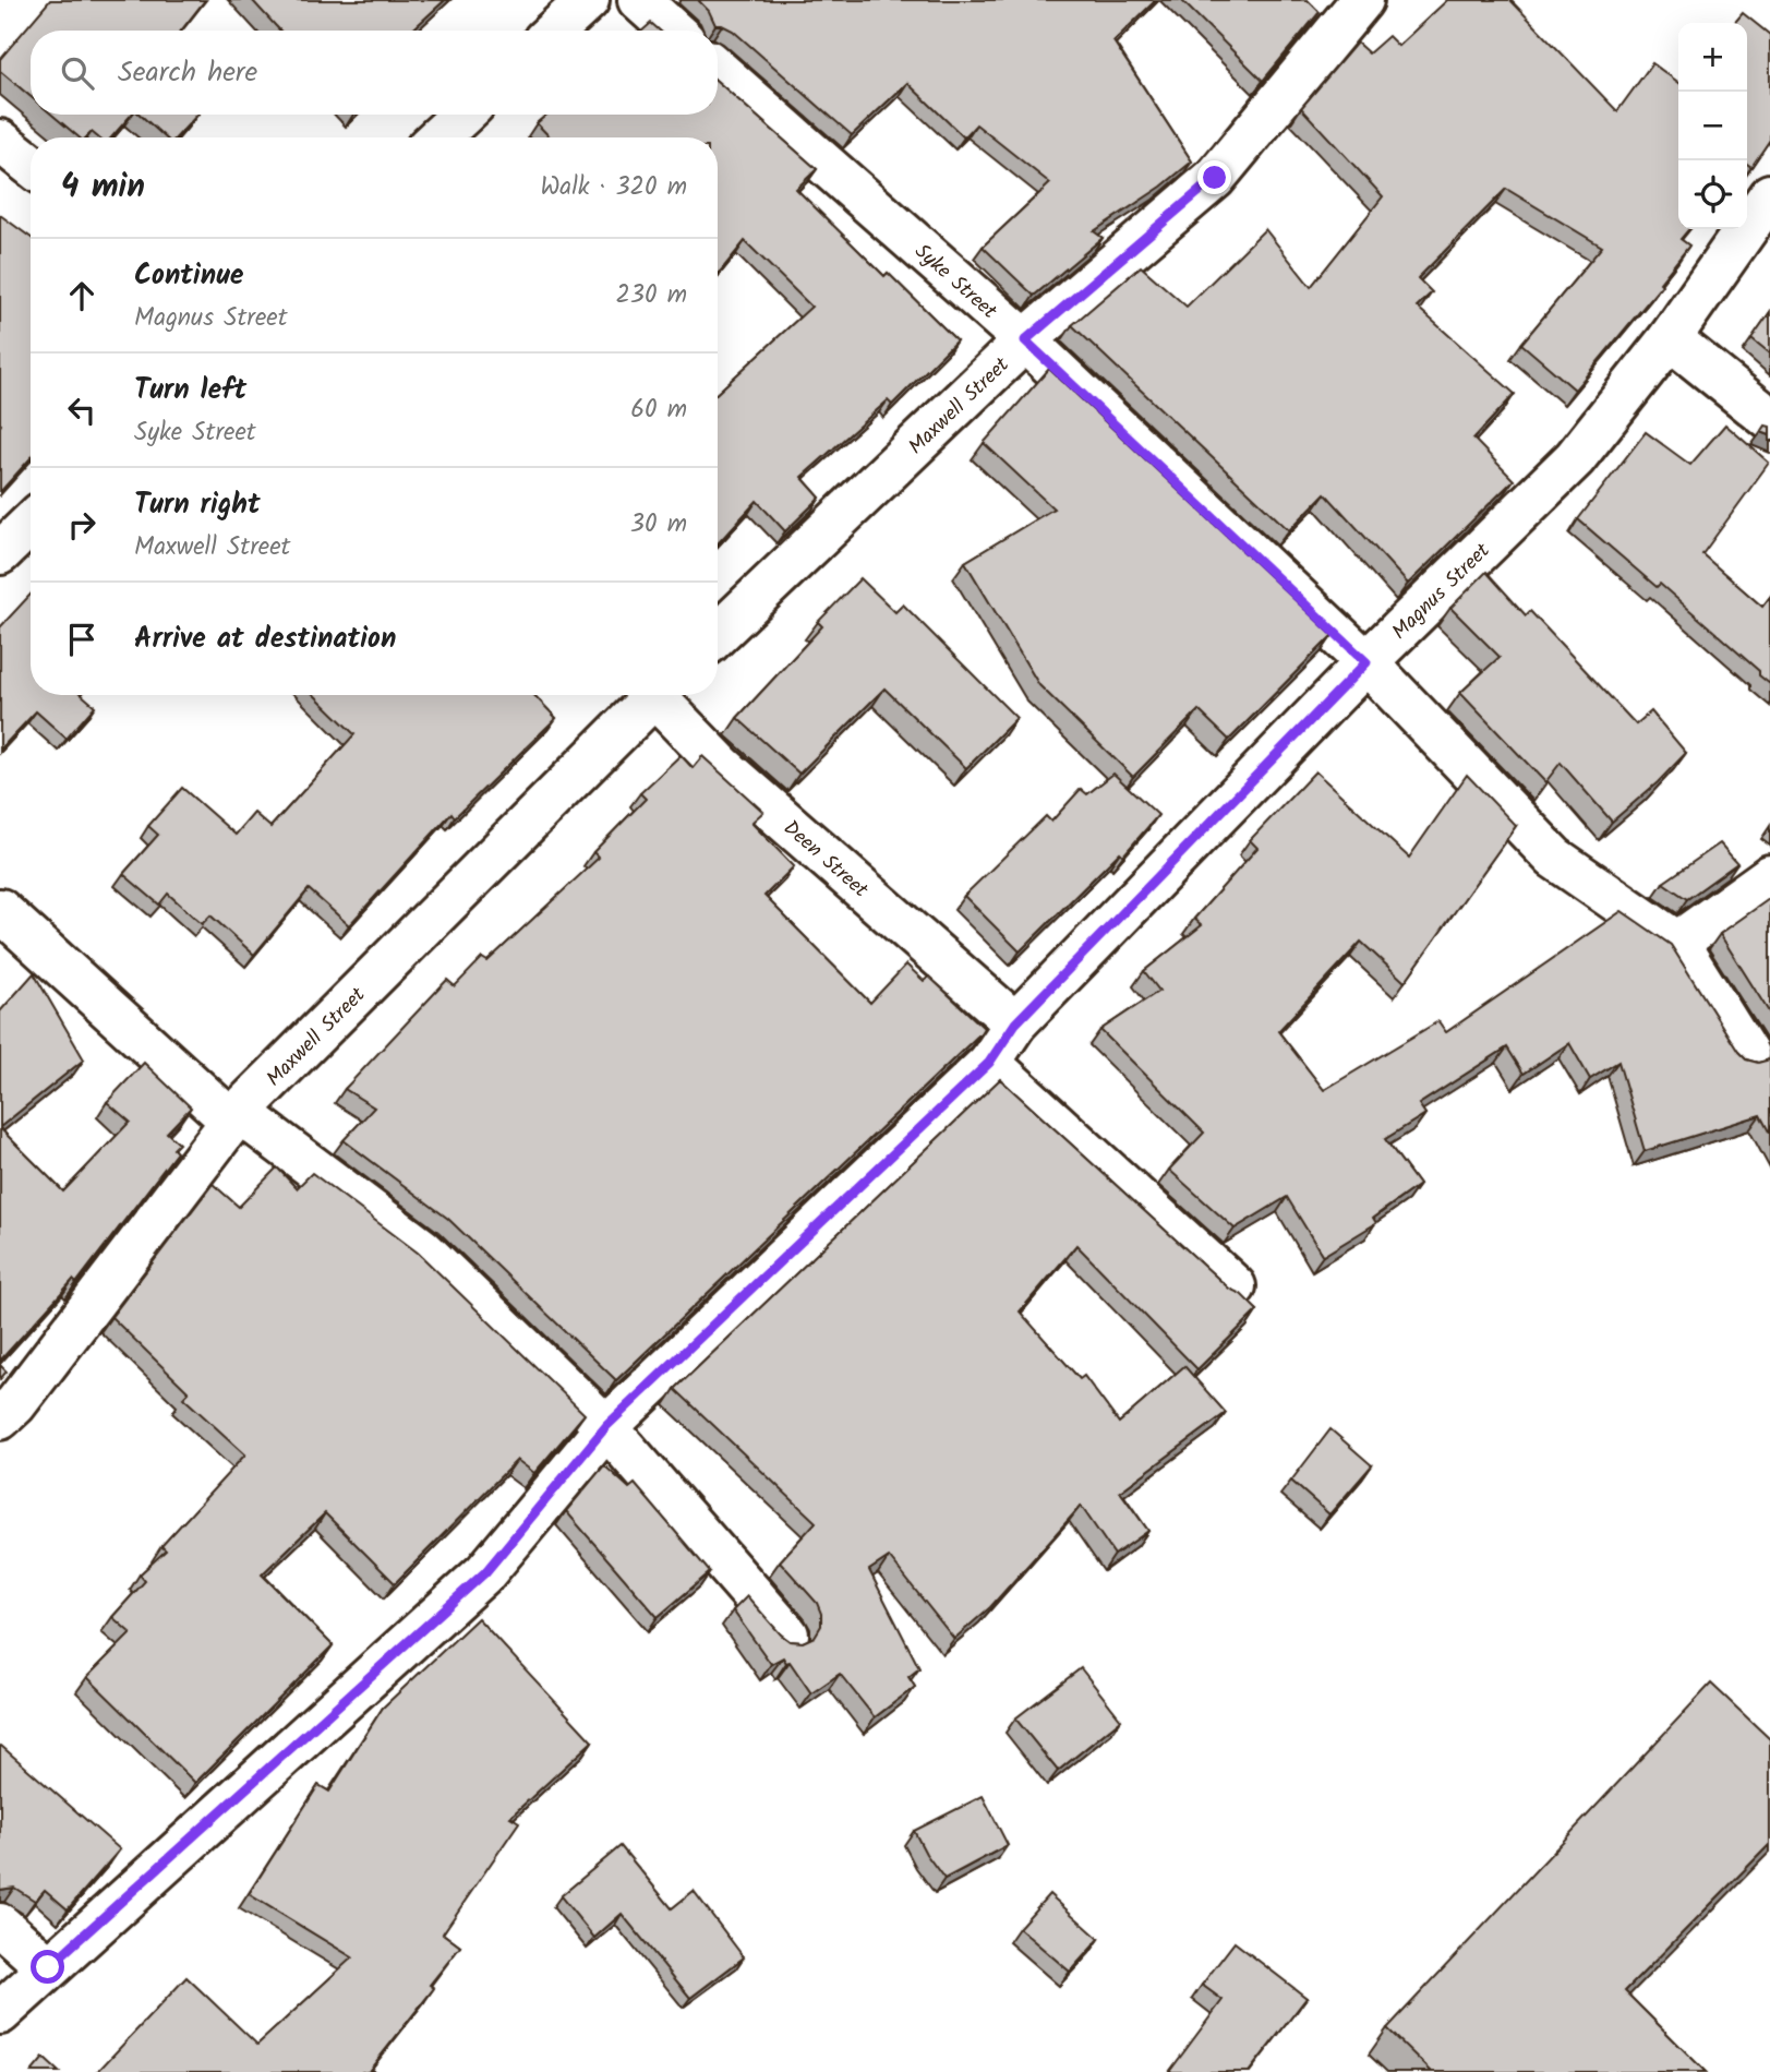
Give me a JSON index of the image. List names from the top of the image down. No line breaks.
{"streets":{"street":["Syke Street","Maxwell Street","Magnus Street","Deen Street"]},"crossings":[["Syke Street","Maxwell Street"],["Syke Street","Magnus Street"],["Magnus Street","Deen Street"]],"page":{"map_buttons":["+","−"],"search":"Search here","heading":["4 min","Walk · 320 m"],"list":[["Continue","Magnus Street","230 m"],["Turn left","Syke Street","60 m"],["Turn right","Maxwell Street","30 m"],"Arrive at destination"]}}
